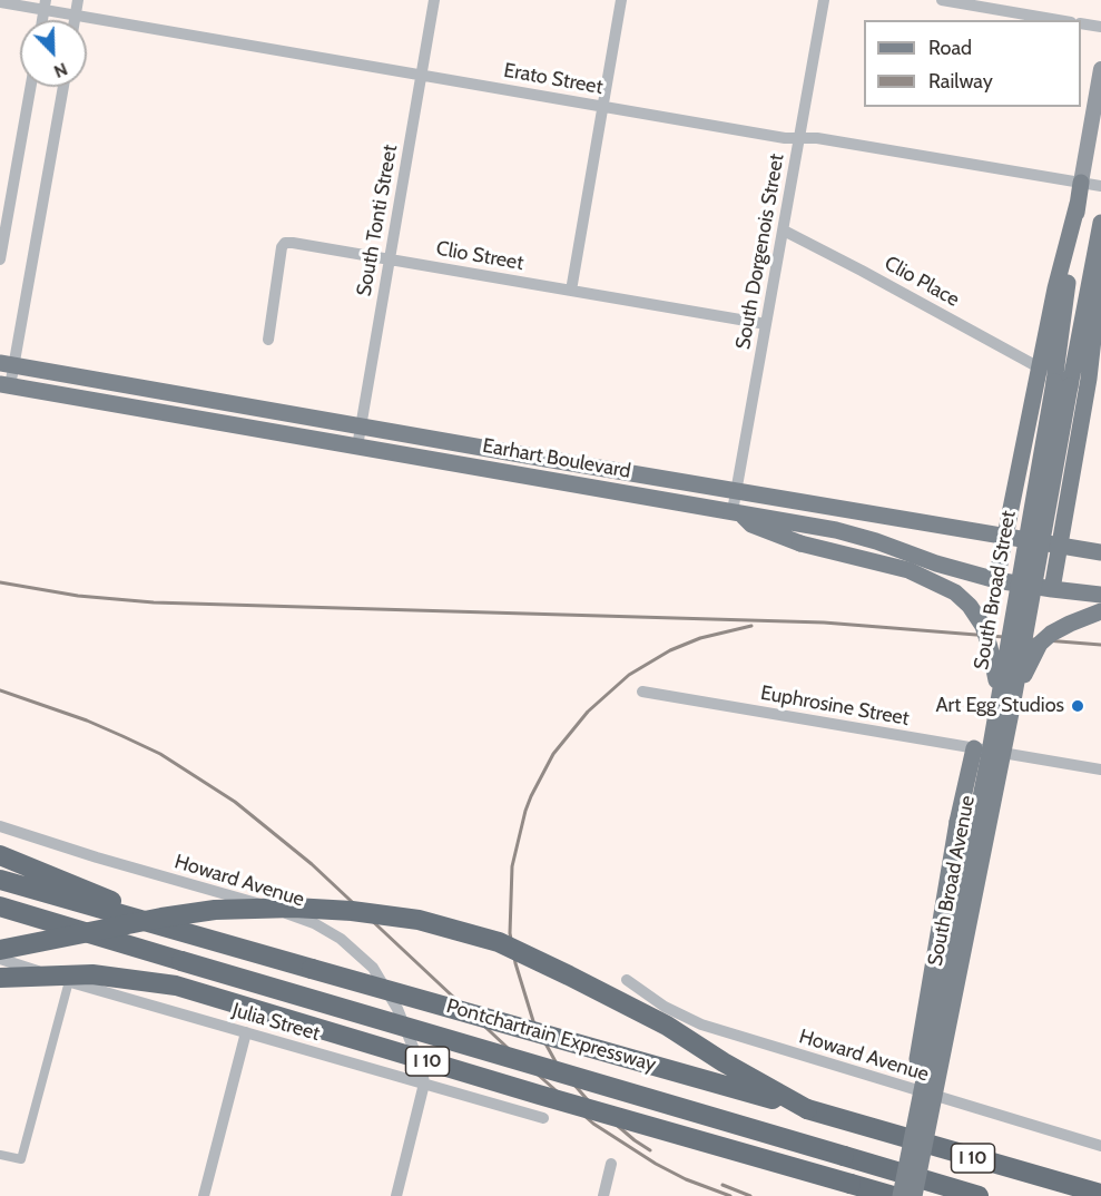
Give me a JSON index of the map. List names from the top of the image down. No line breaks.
{"streets":{"highway":["Pontchartrain Expressway","I 10"],"main road":["Earhart Boulevard","South Broad Street"],"street":["Erato Street","South Tonti Street","South Dorgenois Street","Clio Street","Clio Place","Euphrosine Street","Howard Avenue","South Broad Avenue","Julia Street"]},"crossings":[["Erato Street","South Tonti Street"],["Erato Street","South Dorgenois Street"],["Erato Street","South Broad Street"],["South Tonti Street","Clio Street"],["South Tonti Street","Earhart Boulevard"],["South Dorgenois Street","Clio Street"],["South Dorgenois Street","Clio Place"],["South Dorgenois Street","Earhart Boulevard"],["Euphrosine Street","South Broad Avenue"],["Howard Avenue","South Broad Avenue"],["Howard Avenue","Julia Street"],["Pontchartrain Expressway","I 10"]],"places":["Art Egg Studios"],"legend":["Road","Railway"],"north":"bottom right"}
